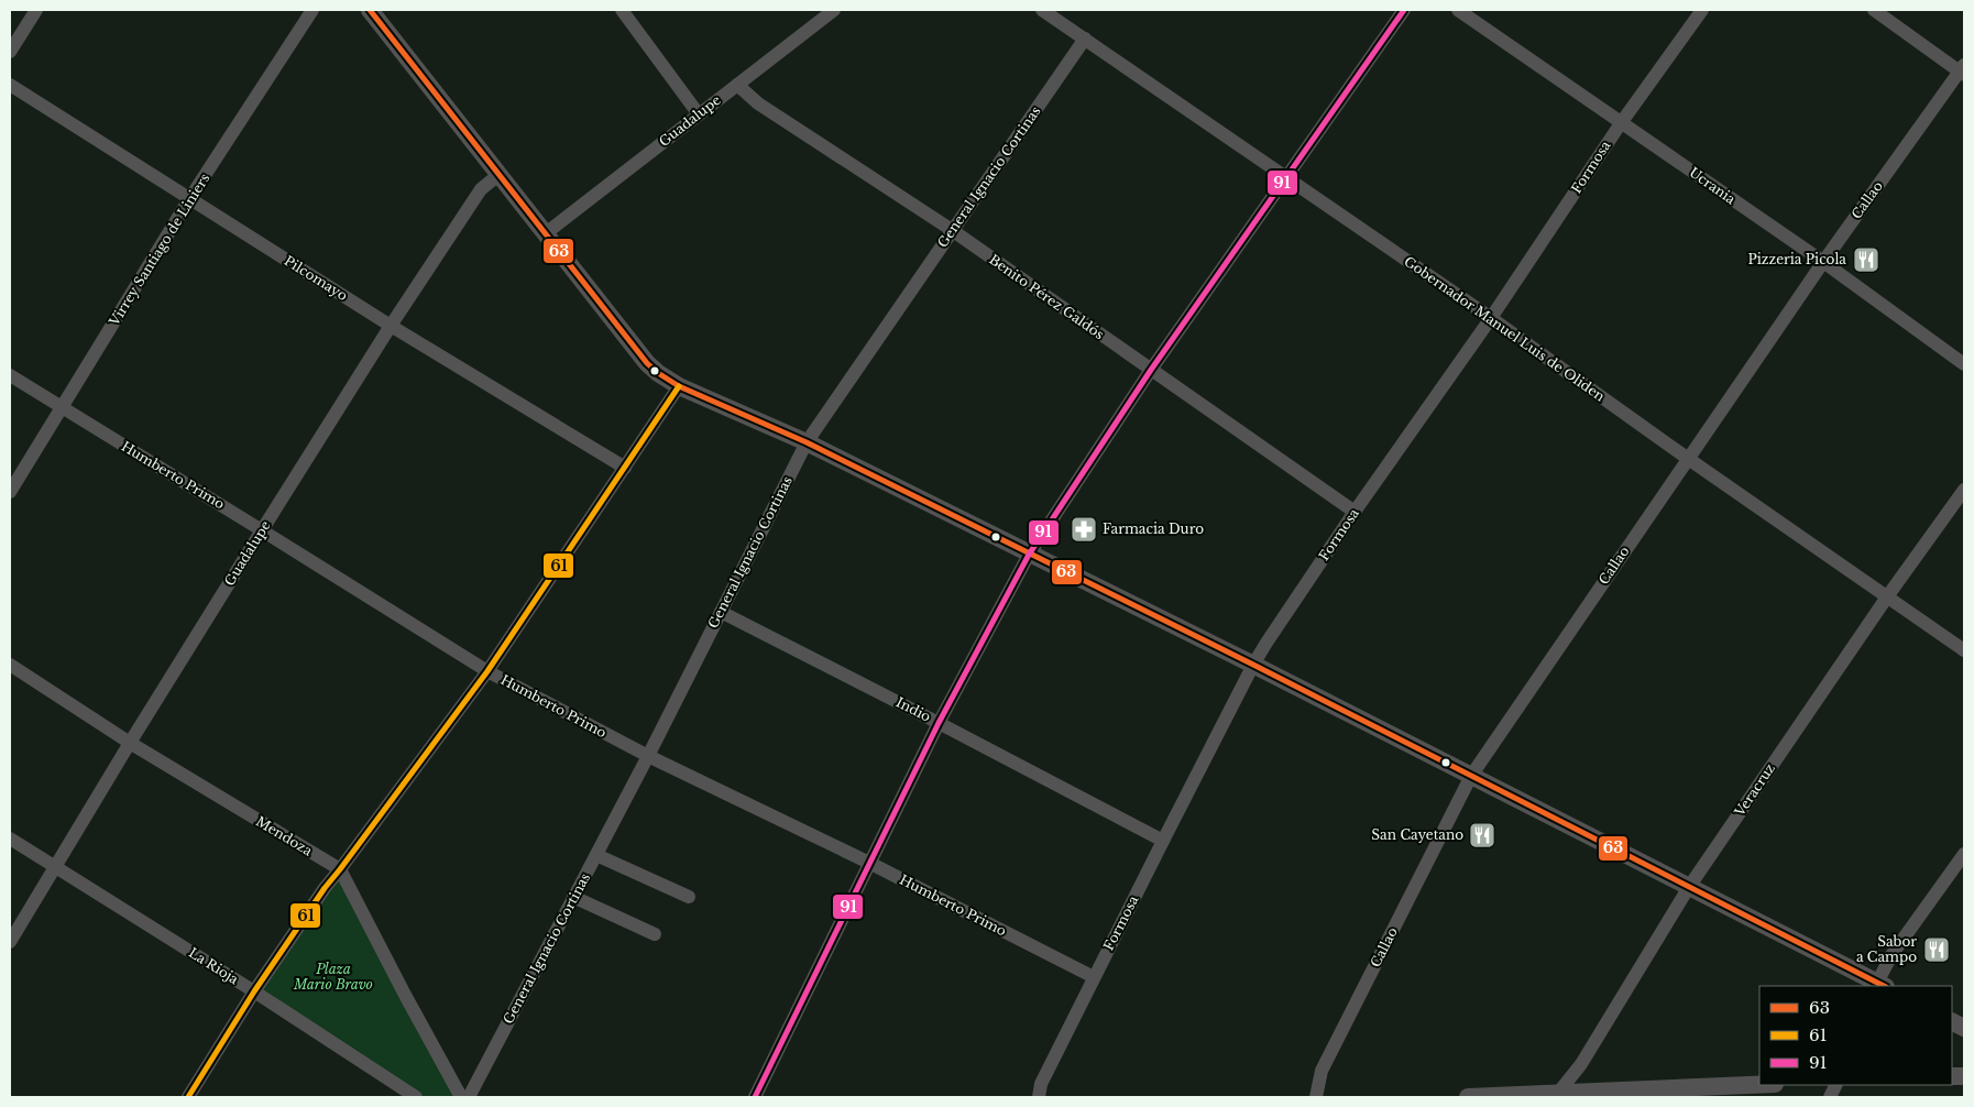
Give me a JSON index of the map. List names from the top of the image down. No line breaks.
{"streets":{"street":["Guadalupe","Formosa","General Ignacio Cortinas","Ucrania","Callao","Virrey Santiago de Liniers","Pilcomayo","Benito Pérez Galdós","Gobernador Manuel Luis de Oliden","Humberto Primo","Indio","Veracruz","Mendoza","La Rioja"]},"crossings":[["Guadalupe","Pilcomayo"],["Guadalupe","Benito Pérez Galdós"],["Guadalupe","Humberto Primo"],["Guadalupe","Mendoza"],["Guadalupe","La Rioja"],["Formosa","Ucrania"],["Formosa","Benito Pérez Galdós"],["Formosa","Gobernador Manuel Luis de Oliden"],["Formosa","Humberto Primo"],["Formosa","Indio"],["General Ignacio Cortinas","Benito Pérez Galdós"],["General Ignacio Cortinas","Gobernador Manuel Luis de Oliden"],["General Ignacio Cortinas","Humberto Primo"],["General Ignacio Cortinas","Indio"],["Ucrania","Callao"],["Callao","Gobernador Manuel Luis de Oliden"],["Virrey Santiago de Liniers","Pilcomayo"],["Virrey Santiago de Liniers","Humberto Primo"],["Gobernador Manuel Luis de Oliden","Veracruz"]],"parks":["Plaza Mario Bravo"],"places":{"restaurant":["Pizzeria Picola","San Cayetano","Sabor a Campo"],"pharmacy":["Farmacia Duro"]},"lines":["transit line 63","transit line 91","transit line 61"],"legend":["63","61","91"]}
